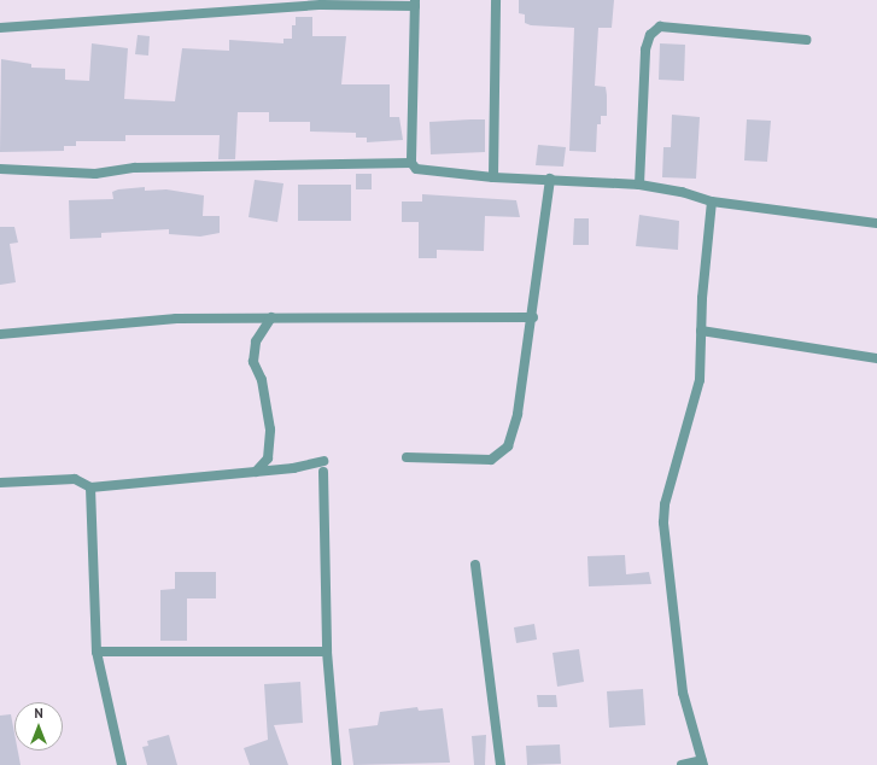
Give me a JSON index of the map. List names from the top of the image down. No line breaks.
{"north":"top"}
